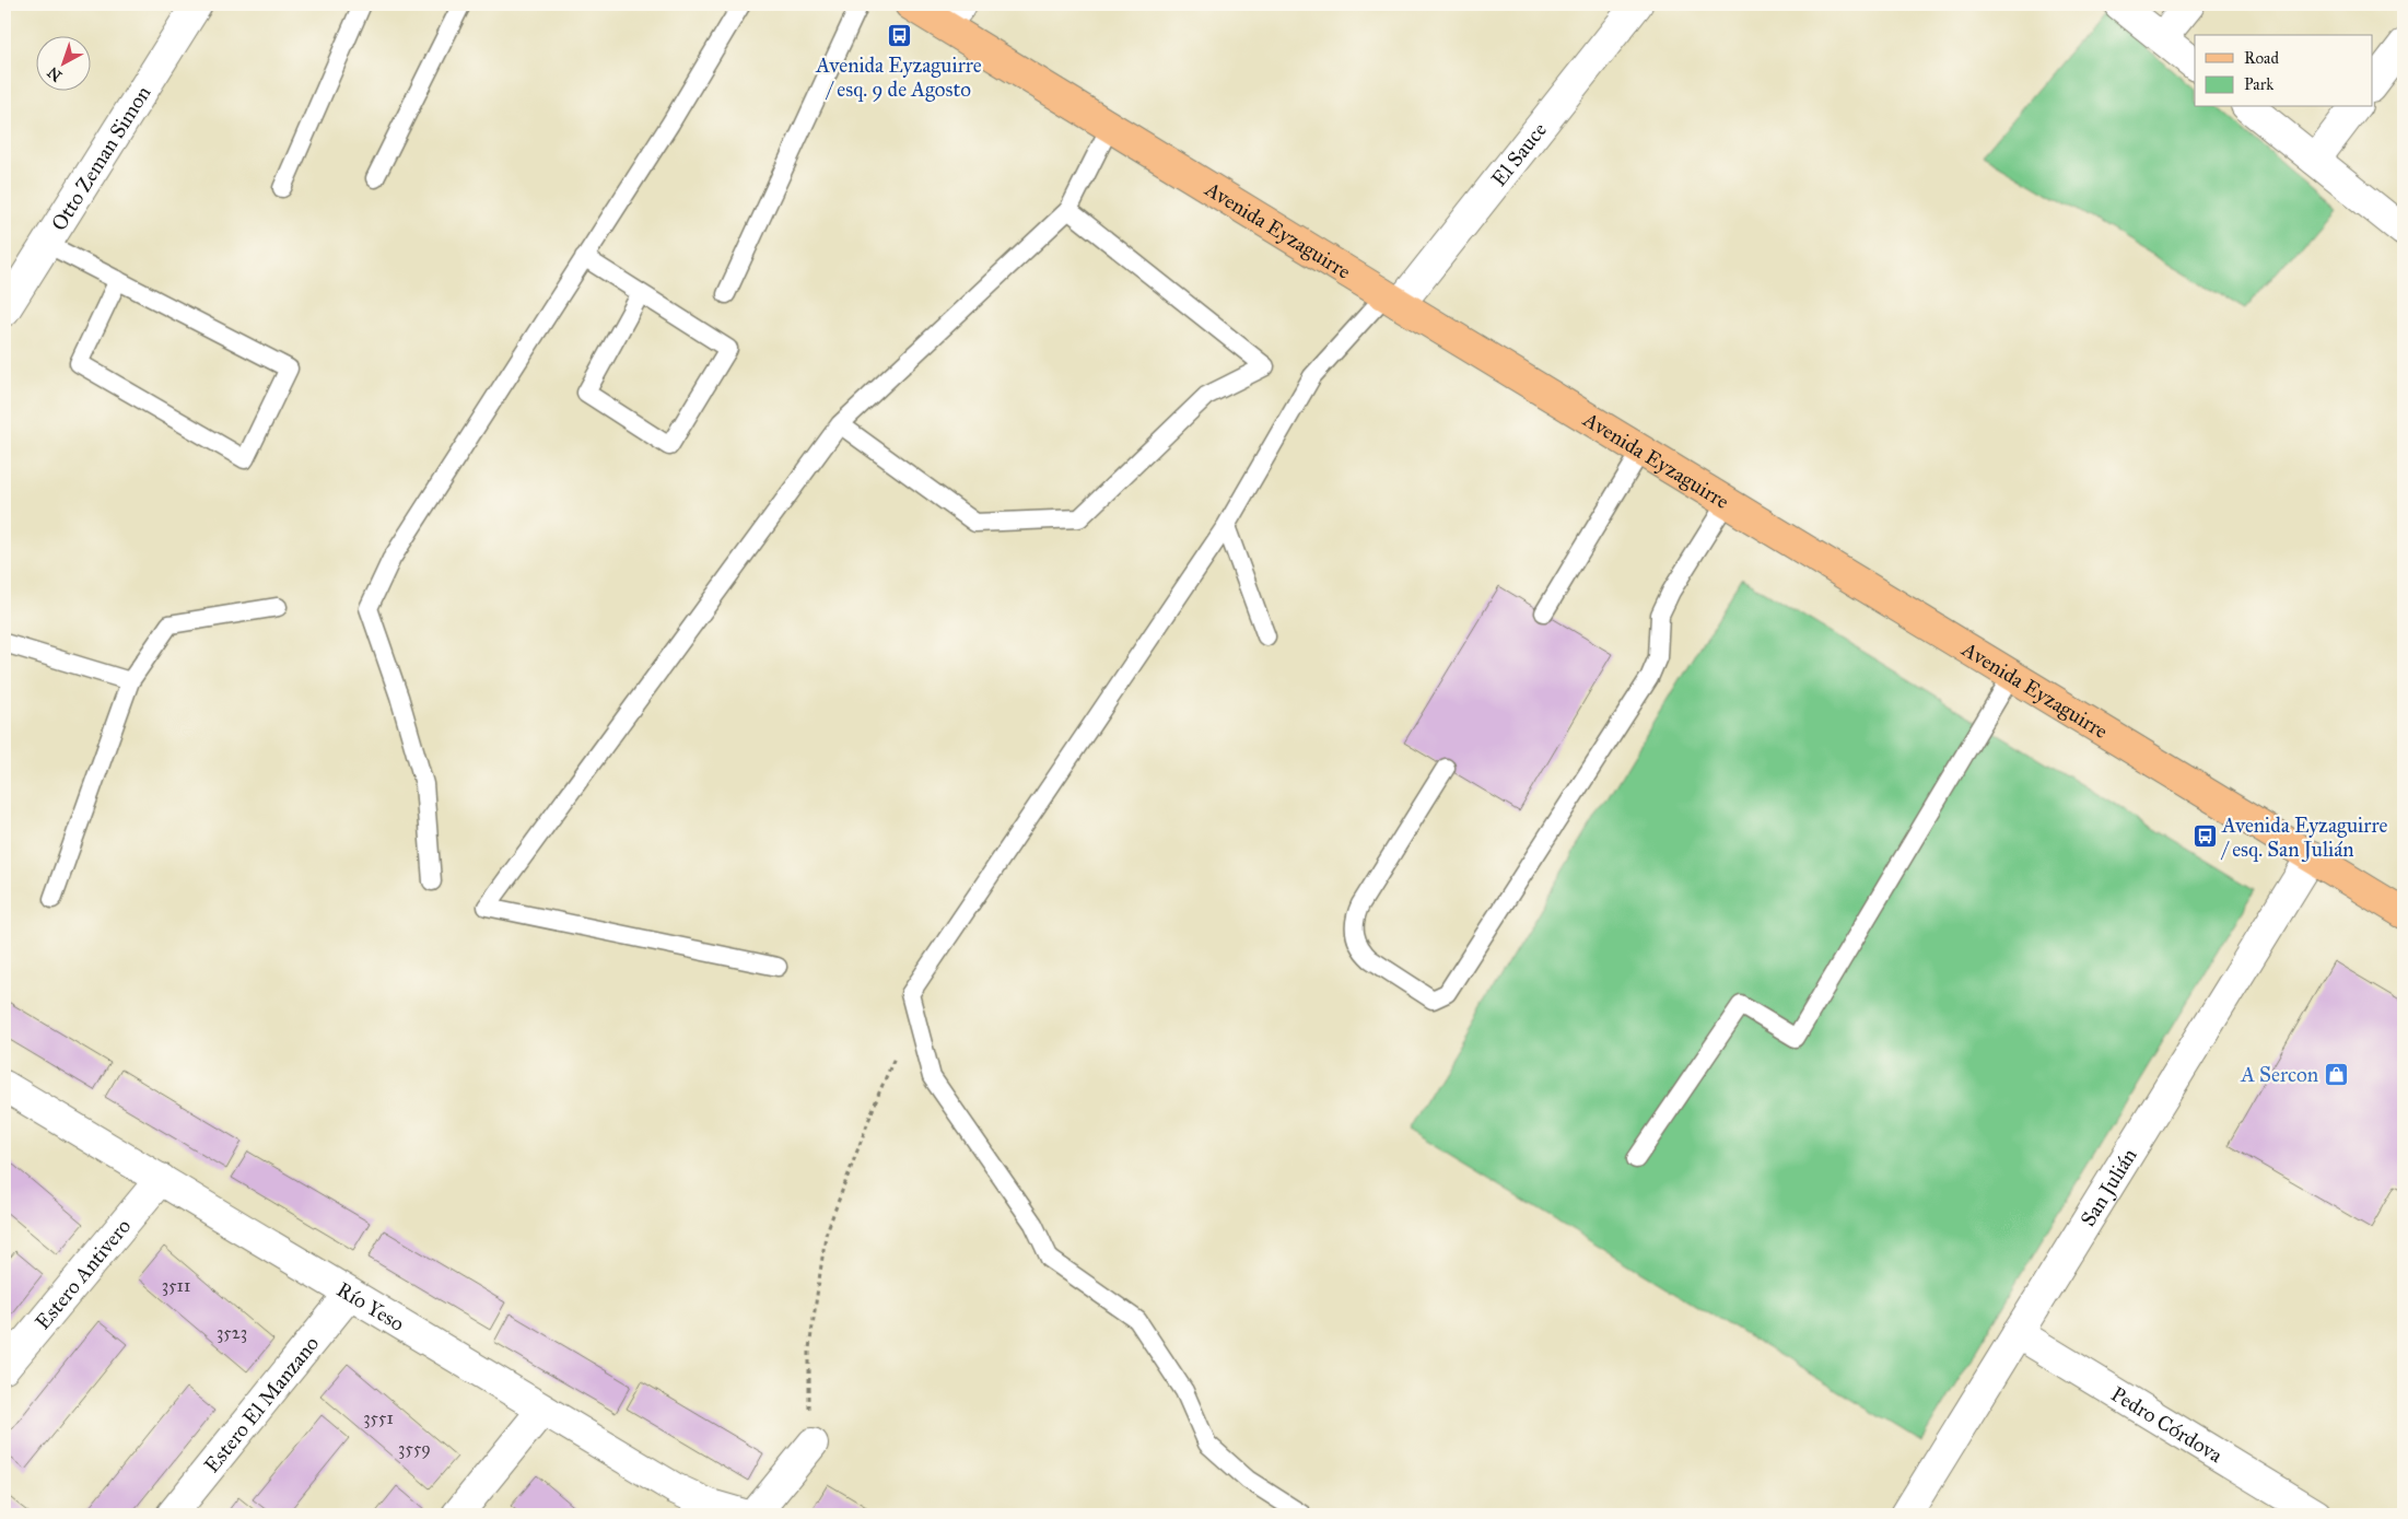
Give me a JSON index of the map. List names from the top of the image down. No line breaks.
{"streets":{"main road":["Avenida Eyzaguirre"],"street":["El Sauce","Otto Zeman Simon","San Julián","Estero Antivero","Río Yeso","Estero El Manzano","Pedro Córdova"]},"crossings":[["El Sauce","Avenida Eyzaguirre"],["Avenida Eyzaguirre","San Julián"],["San Julián","Pedro Córdova"],["Estero Antivero","Río Yeso"],["Río Yeso","Estero El Manzano"]],"places":{"bus stop":["Avenida Eyzaguirre / esq. 9 de Agosto","Avenida Eyzaguirre / esq. San Julián"],"shop":["A Sercon"]},"house_numbers":["3511","3523","3551","3559"],"legend":["Road","Park"],"north":"bottom left"}
